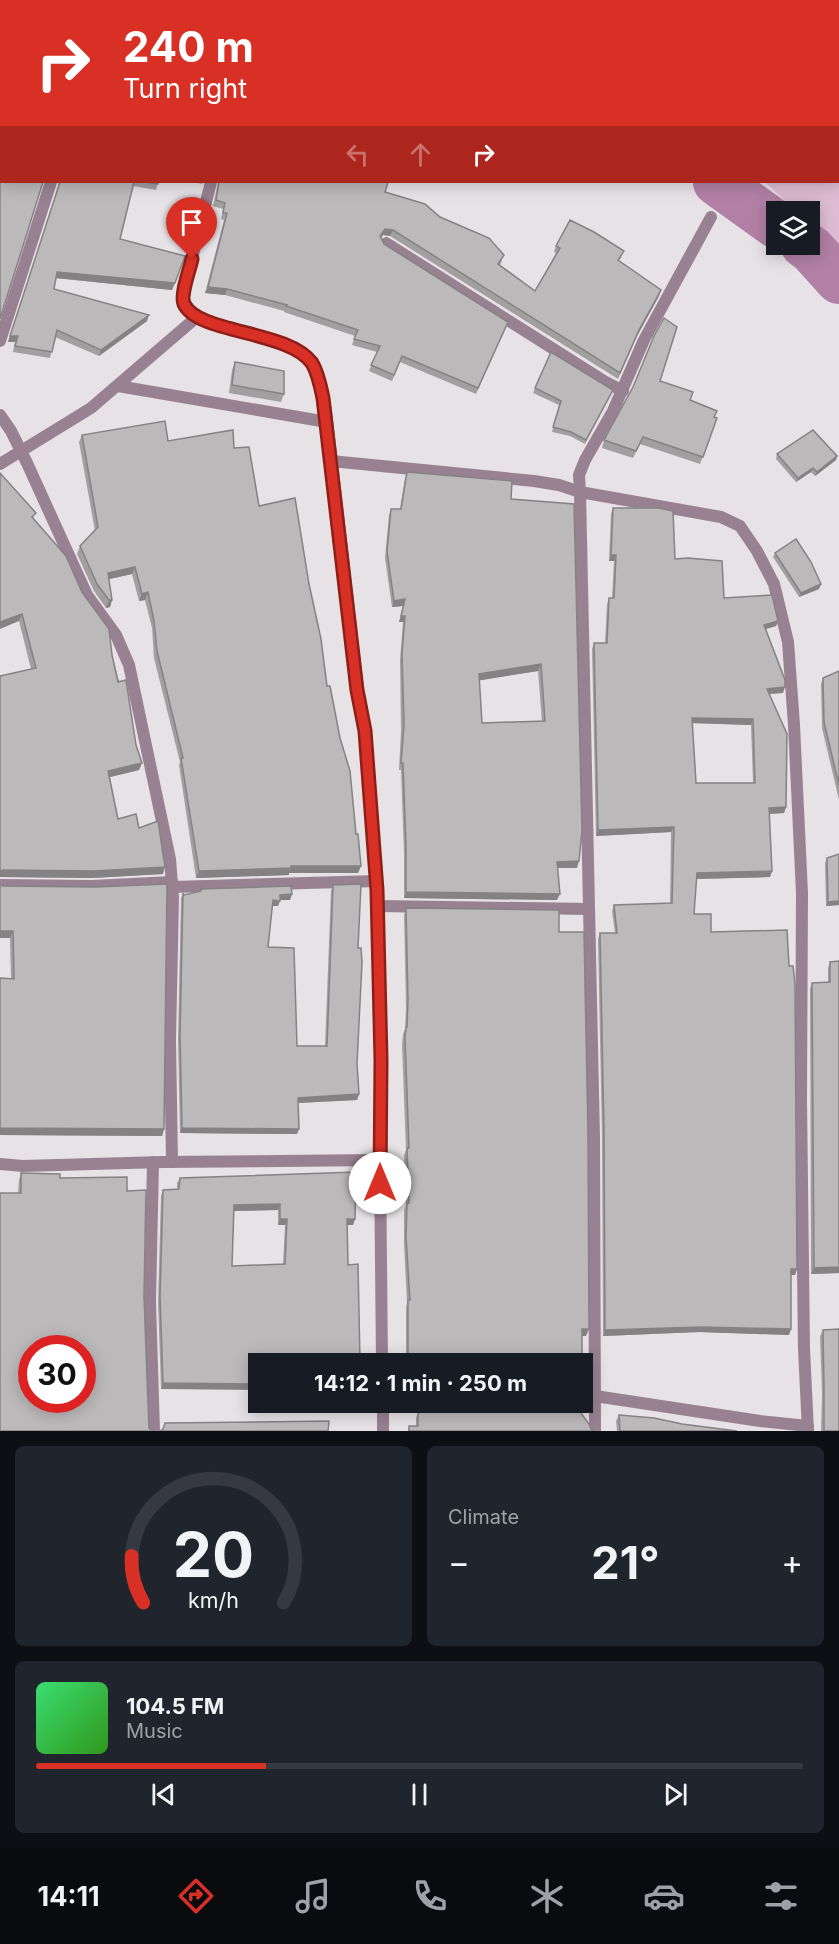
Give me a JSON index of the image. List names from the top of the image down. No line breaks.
{"page":{"turn":["240 m","Turn right"],"limit":"30","trip":"14:12 · 1 min · 250 m","tile":"Climate","heat":["−","21°","+"],"song":["104.5 FM","Music"],"tabs":"14:11","gauge":["20","km/h"]}}
